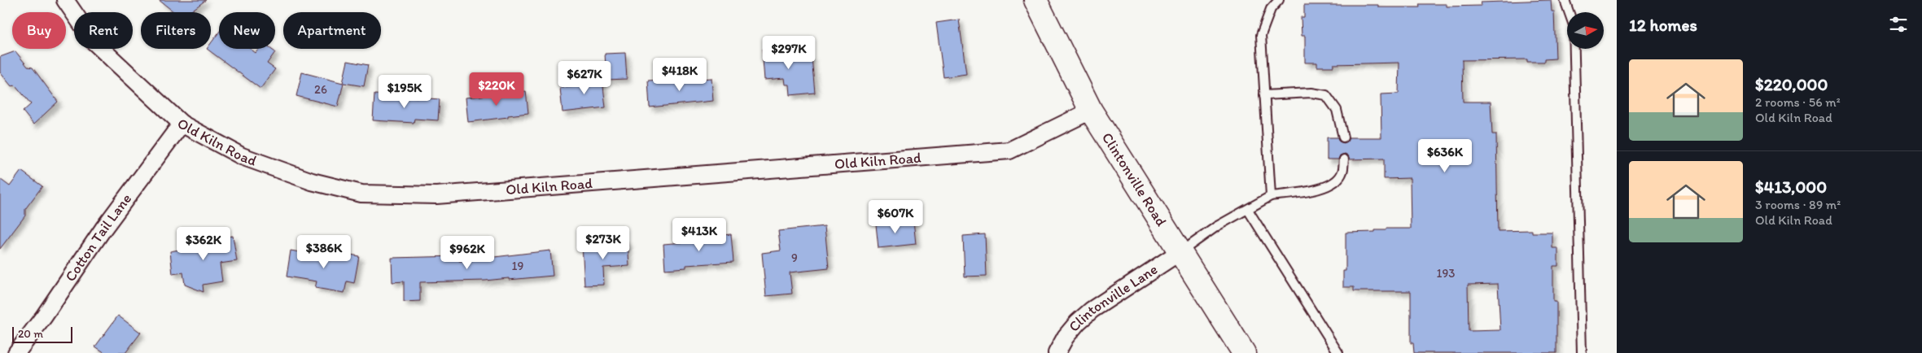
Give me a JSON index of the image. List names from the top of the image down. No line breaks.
{"streets":{"main road":["Clintonville Road"],"street":["Old Kiln Road","Cotton Tail Lane","Clintonville Lane"]},"crossings":[["Old Kiln Road","Clintonville Road"],["Old Kiln Road","Cotton Tail Lane"],["Clintonville Road","Clintonville Lane"]],"house_numbers":["26","9","19","193"],"scale_bar":"20 m","north":"right","page":{"heading":"12 homes","chip":["Buy","Rent","Filters","New","Apartment"],"price":["$297K","$418K","$627K","$220K","$195K","$636K","$607K","$413K","$273K","$362K","$386K","$962K"],"list":[{"name":"$220,000","note":"2 rooms · 56 m² · Old Kiln Road"},{"name":"$413,000","note":"3 rooms · 89 m² · Old Kiln Road"}],"scale":"20 m"}}
